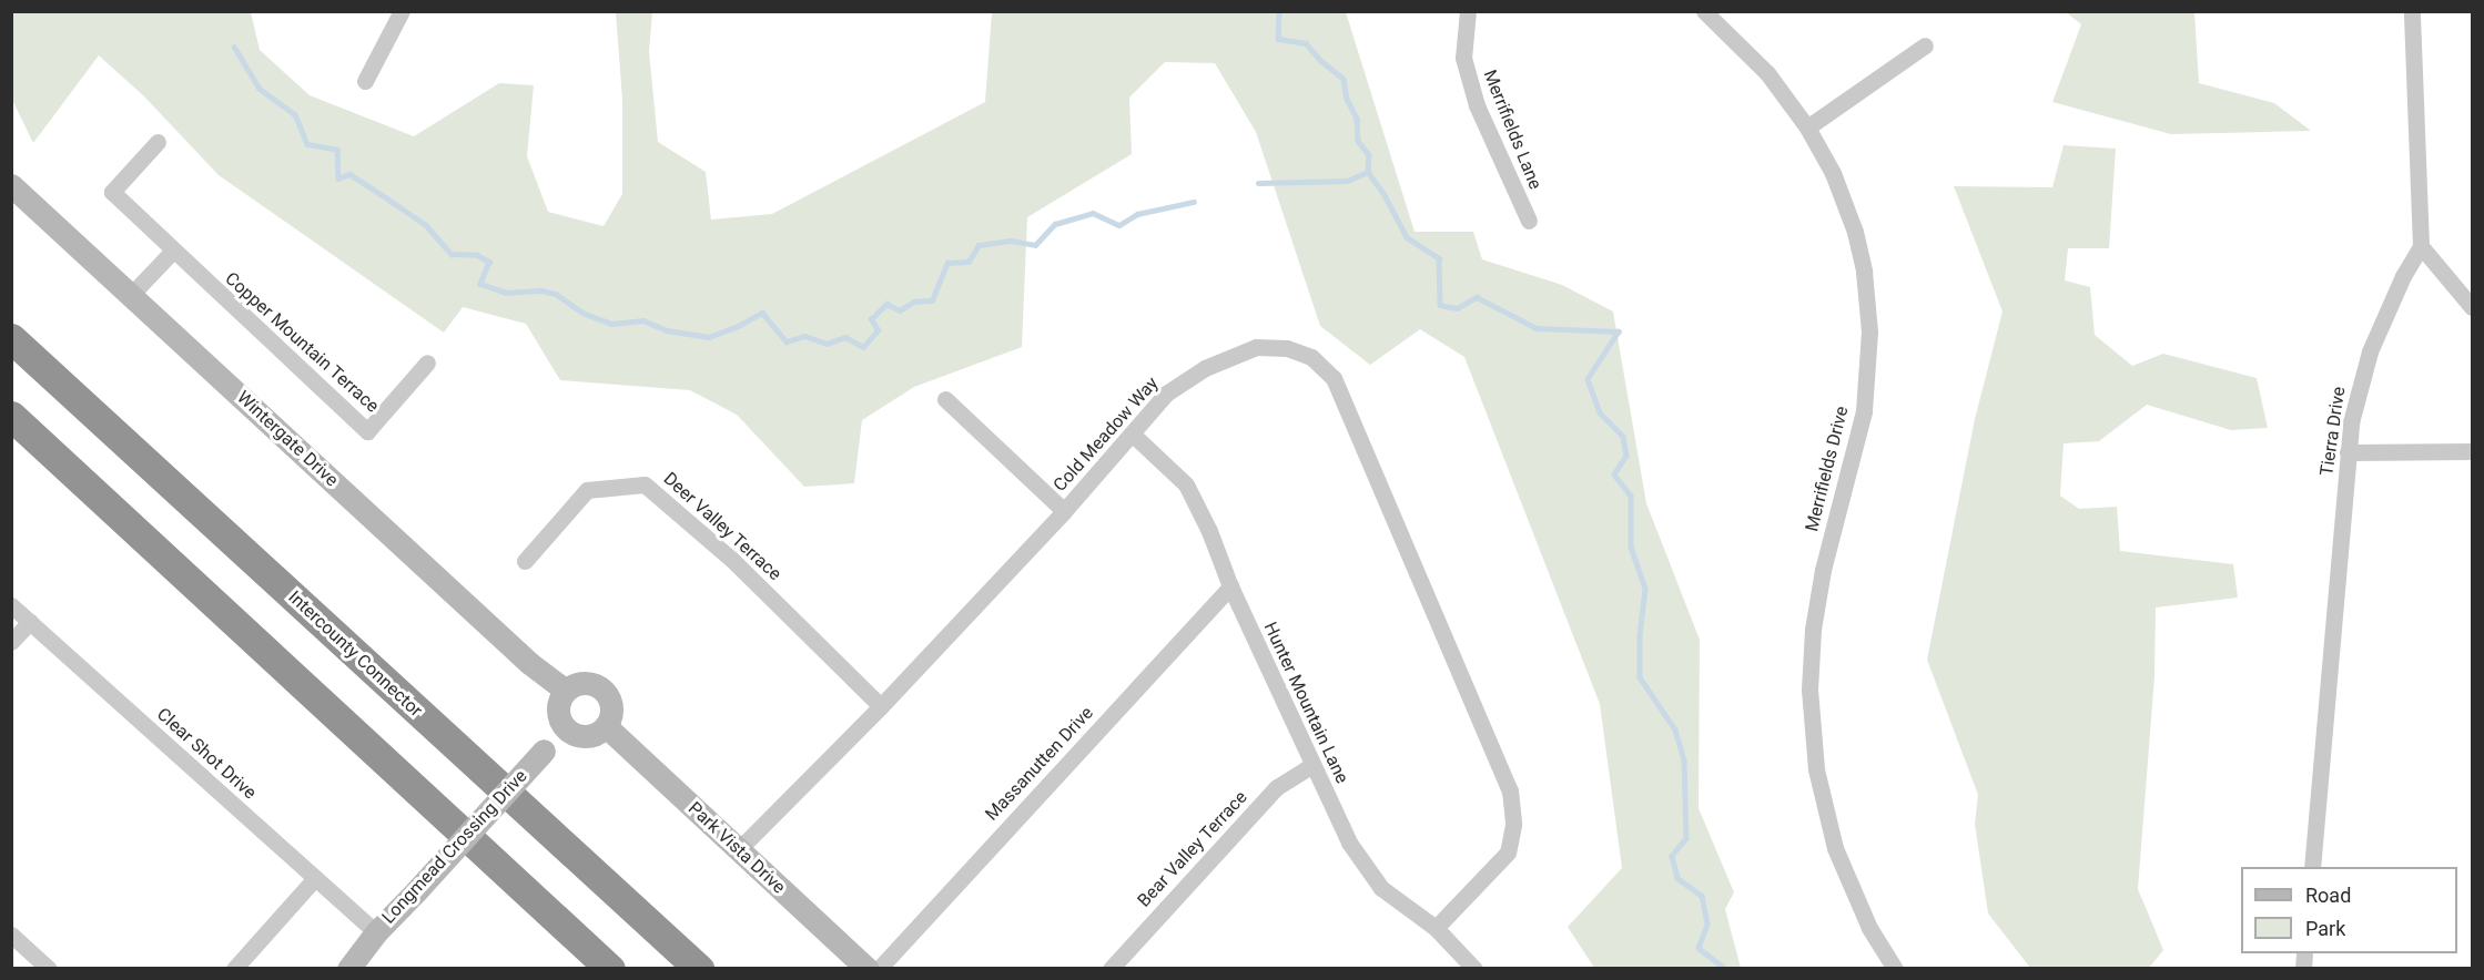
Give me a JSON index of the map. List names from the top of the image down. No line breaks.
{"streets":{"highway":["Intercounty Connector"],"street":["Merrifields Lane","Copper Mountain Terrace","Tierra Drive","Cold Meadow Way","Wintergate Drive","Merrifields Drive","Deer Valley Terrace","Hunter Mountain Lane","Clear Shot Drive","Massanutten Drive","Longmead Crossing Drive","Park Vista Drive","Bear Valley Terrace"]},"crossings":[["Cold Meadow Way","Deer Valley Terrace"],["Cold Meadow Way","Hunter Mountain Lane"],["Cold Meadow Way","Park Vista Drive"],["Wintergate Drive","Longmead Crossing Drive"],["Wintergate Drive","Park Vista Drive"],["Hunter Mountain Lane","Massanutten Drive"],["Hunter Mountain Lane","Bear Valley Terrace"],["Clear Shot Drive","Longmead Crossing Drive"],["Longmead Crossing Drive","Park Vista Drive"]],"legend":["Road","Park"]}
